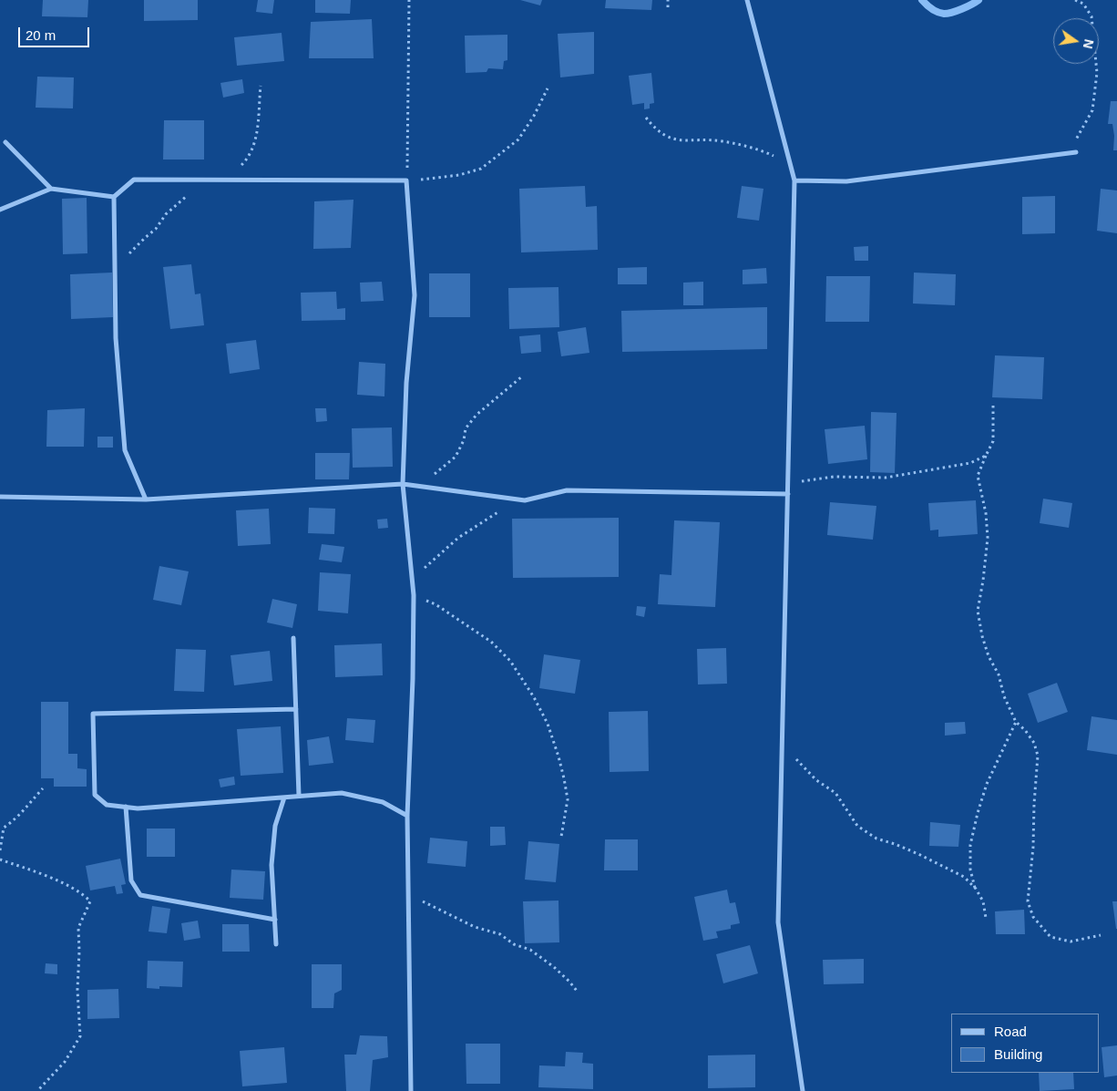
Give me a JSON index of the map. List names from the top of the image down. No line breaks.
{"legend":["Road","Building"],"scale_bar":"20 m","north":"right"}
